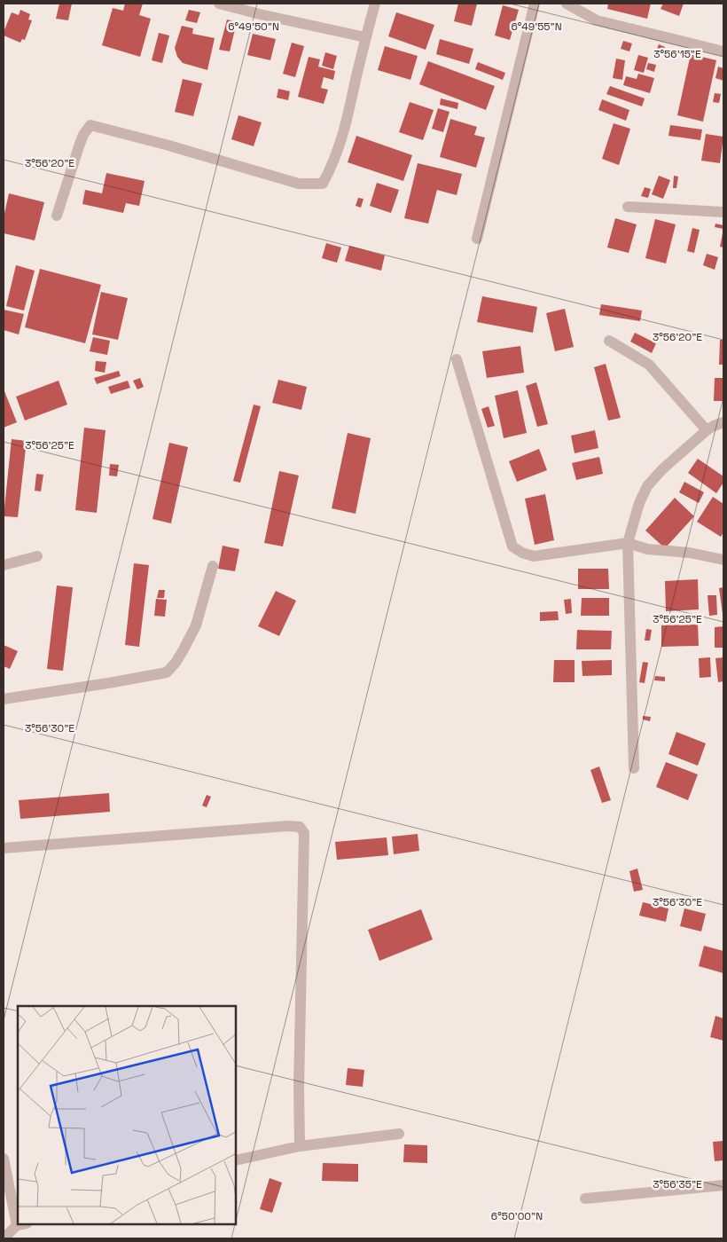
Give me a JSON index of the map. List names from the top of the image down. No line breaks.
{"coordinates":["6°49'50\"N","6°49'55\"N","3°56'15\"E","3°56'20\"E","3°56'25\"E","3°56'30\"E","3°56'35\"E","6°50'00\"N"]}
